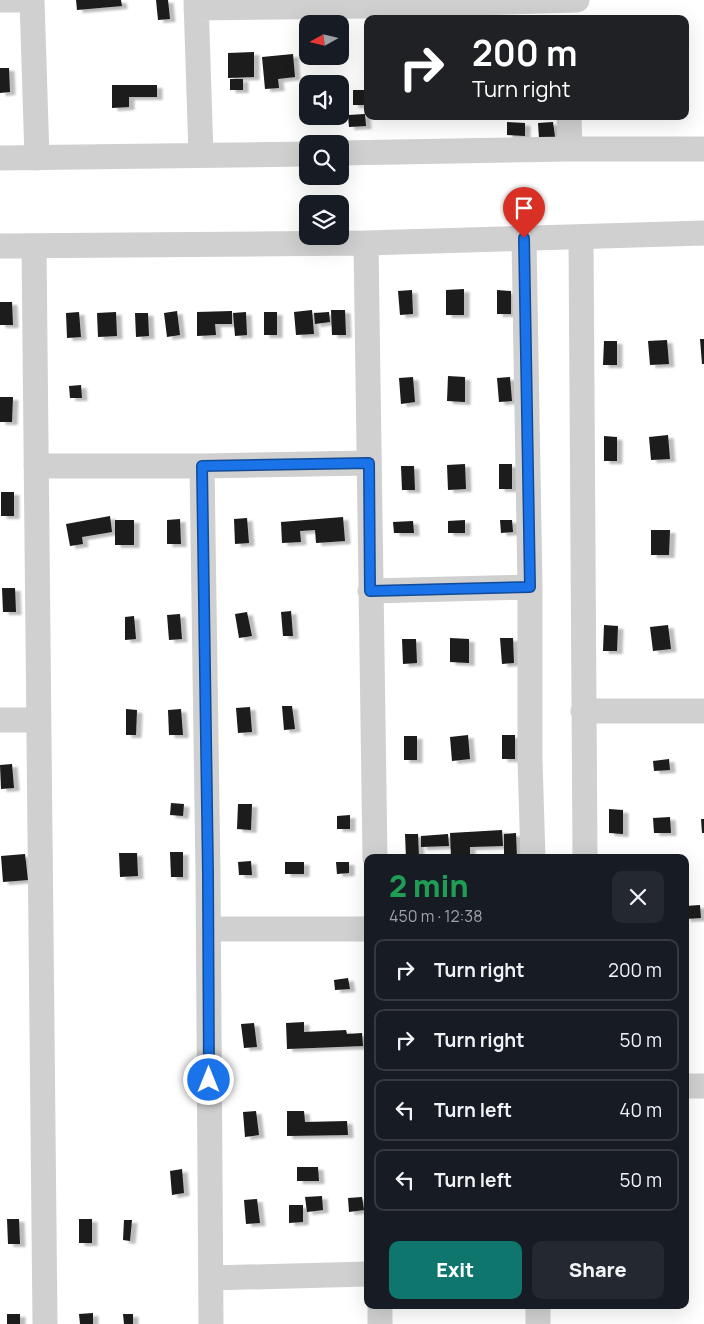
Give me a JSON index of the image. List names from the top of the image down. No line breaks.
{"north":"left","page":{"turn":["200 m","Turn right"],"heading":["2 min","450 m · 12:38"],"list":[{"name":"Turn right","value":"200 m"},{"name":"Turn right","value":"50 m"},{"name":"Turn left","value":"40 m"},{"name":"Turn left","value":"50 m"}],"buttons":["Exit","Share"]}}
